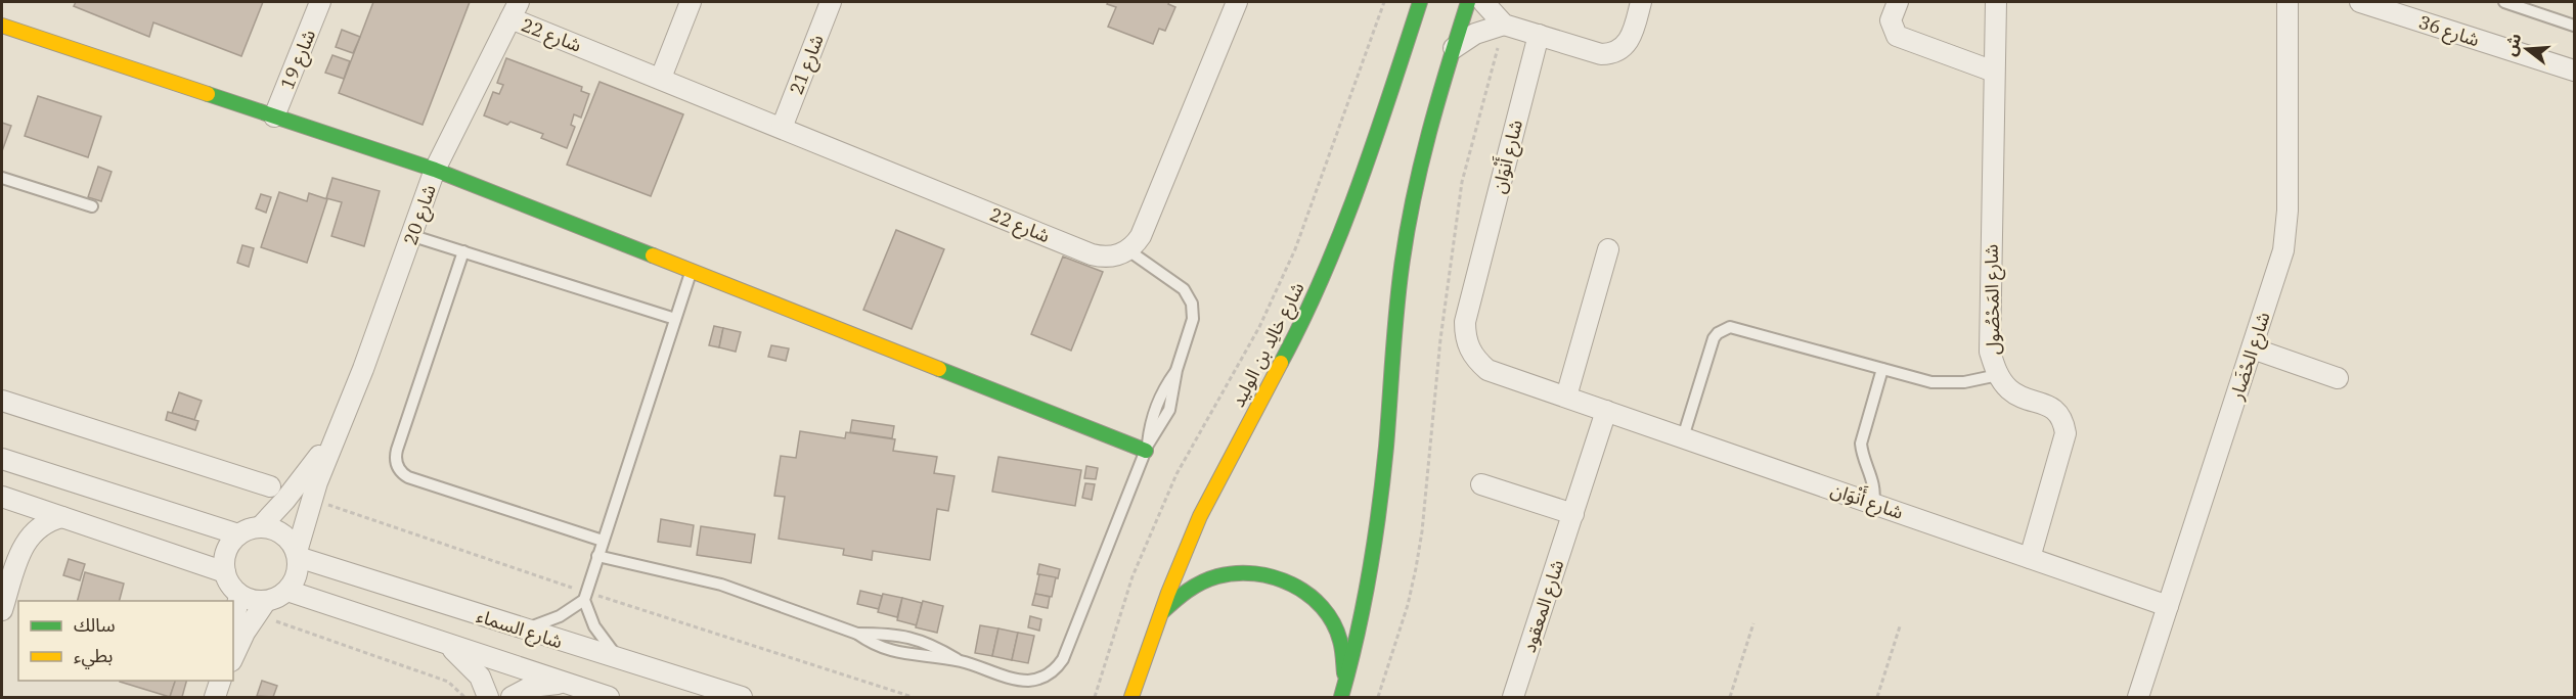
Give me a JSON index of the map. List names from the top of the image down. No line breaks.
{"streets":{"street":["شارع 36","شارع 22","شارع 19","شارع 21","شارع أَنْوَان","شارع 20","شارع المَحْصُول","شارع خالِد بن الوليد","شارع الحْضَار","شارع المعقود","شارع السماء"]},"crossings":[["شارع 22","شارع 21"],["شارع 22","شارع 20"],["شارع أَنْوَان","شارع المَحْصُول"],["شارع أَنْوَان","شارع الحْضَار"],["شارع أَنْوَان","شارع المعقود"],["شارع 20","شارع السماء"]],"legend":["سالك","بطيء"],"north":"left"}
